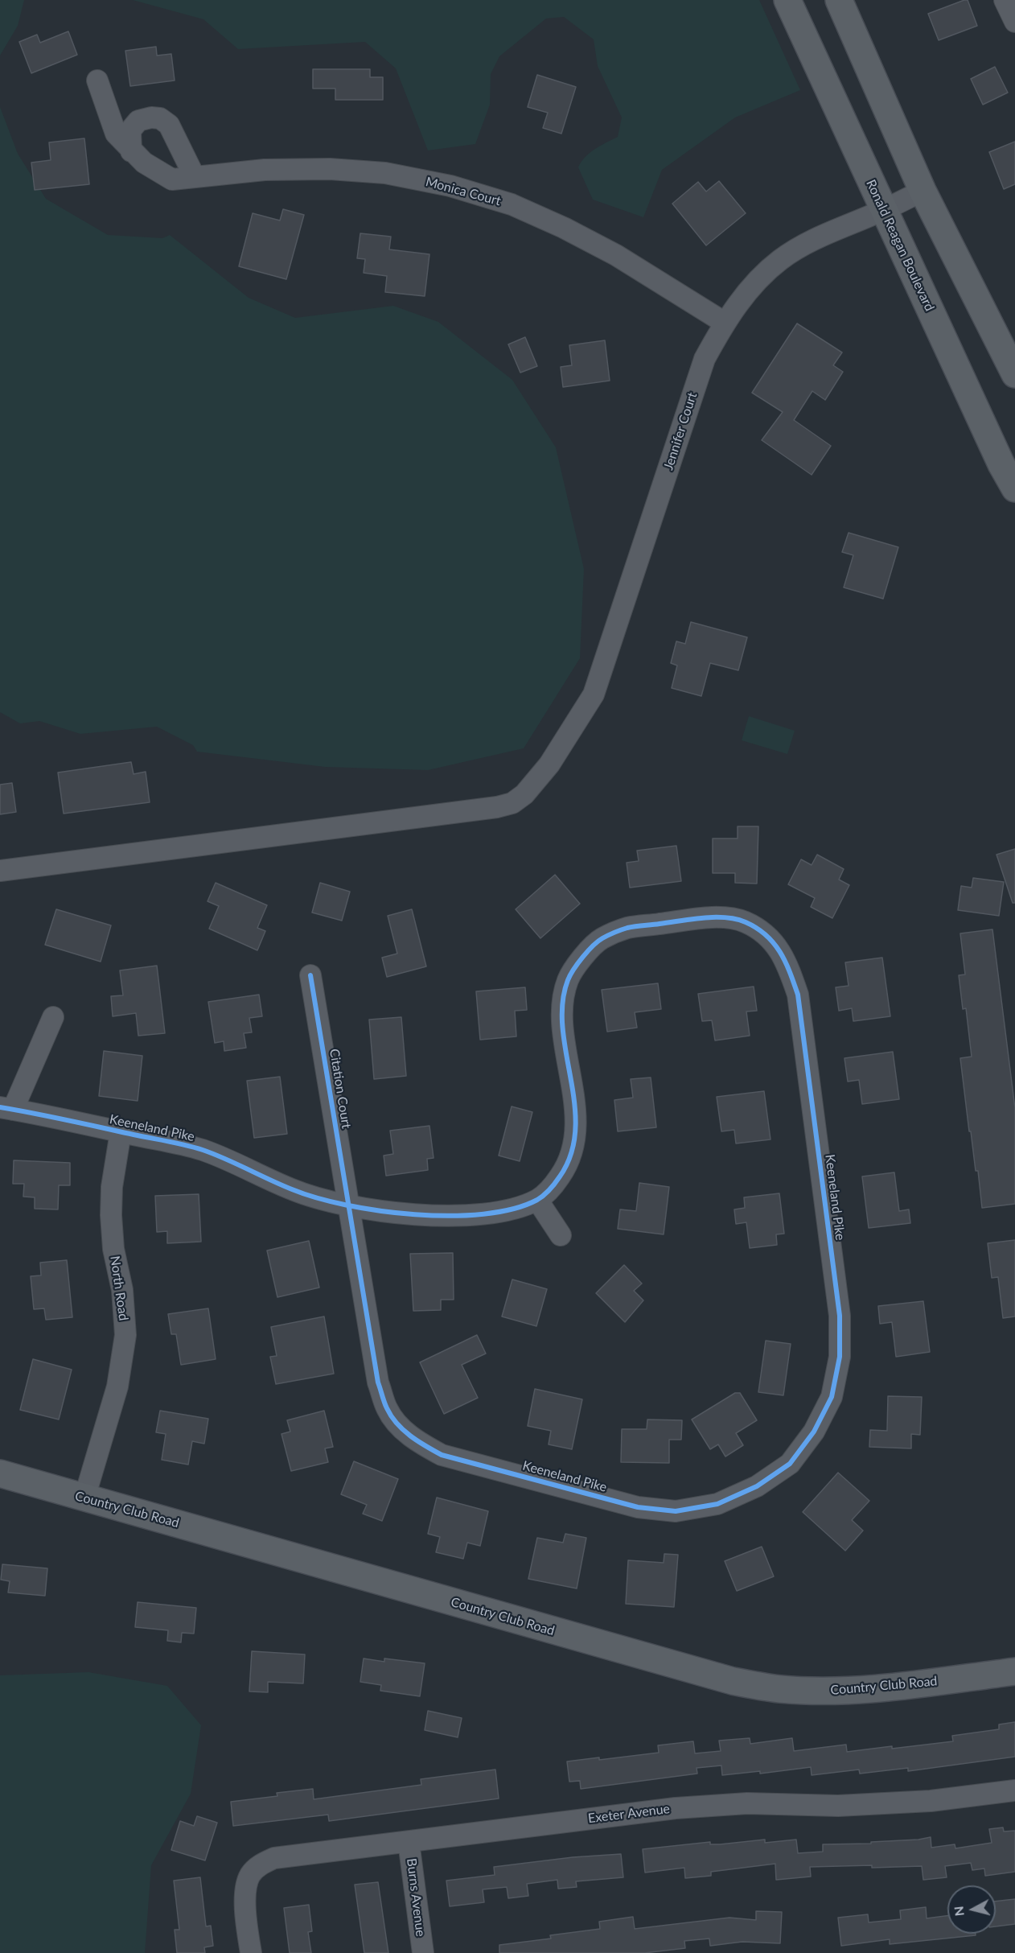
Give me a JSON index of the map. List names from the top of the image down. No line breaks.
{"streets":{"main road":["Ronald Reagan Boulevard","Country Club Road"],"street":["Monica Court","Jennifer Court","Citation Court","Keeneland Pike","North Road","Exeter Avenue","Burns Avenue"]},"crossings":[["Monica Court","Jennifer Court"],["Ronald Reagan Boulevard","Jennifer Court"],["Citation Court","Keeneland Pike"],["Keeneland Pike","North Road"],["North Road","Country Club Road"],["Exeter Avenue","Burns Avenue"]],"north":"left"}
